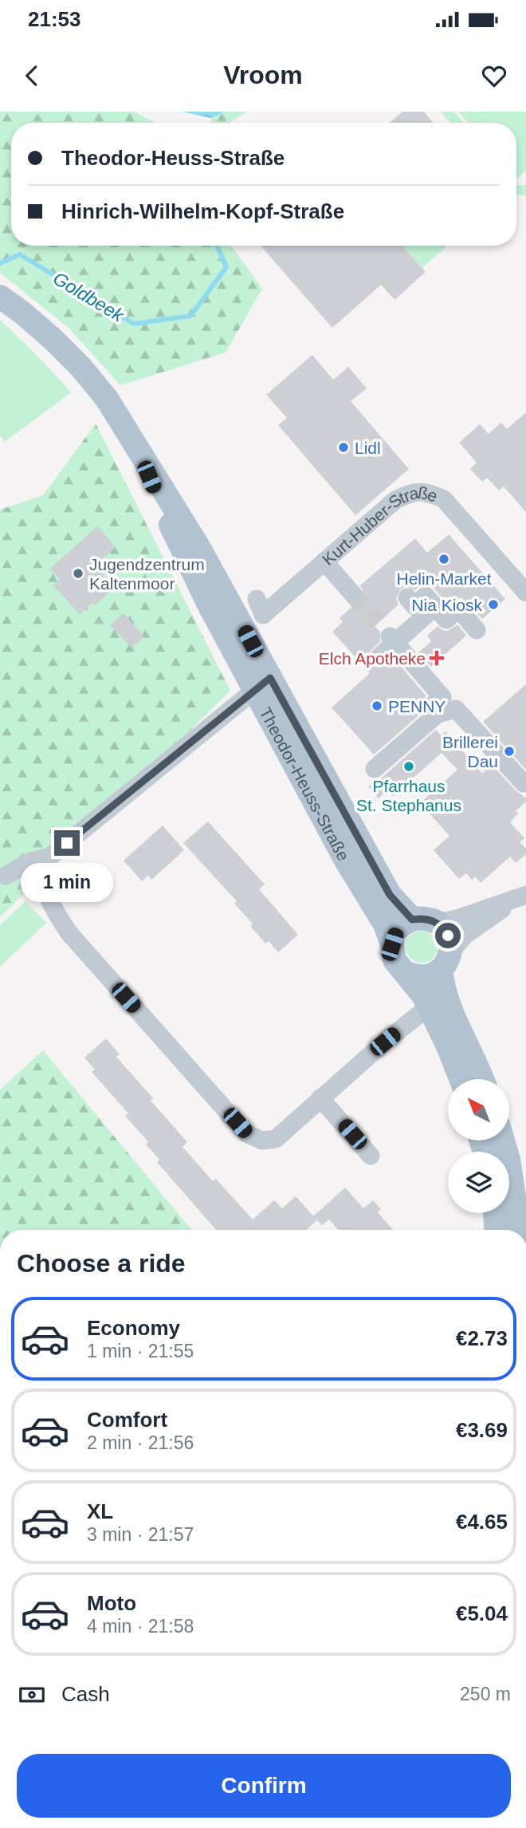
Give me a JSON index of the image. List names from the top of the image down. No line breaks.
{"streets":{"main road":["Theodor-Heuss-Straße"],"street":["Kurt-Huber-Straße"]},"water":["Goldbeek"],"places":{"other":["Lidl","Helin-Market","Jugendzentrum Kaltenmoor","Nia Kiosk","PENNY","Brillerei Dau","Pfarrhaus St. Stephanus"],"health":["Elch Apotheke"]},"north":"top left","page":{"status":"21:53","header":"Vroom","banner":["Theodor-Heuss-Straße","Hinrich-Wilhelm-Kopf-Straße"],"bubble":"1 min","heading":"Choose a ride","list":[{"name":"Economy","note":"1 min · 21:55","value":"€2.73"},{"name":"Comfort","note":"2 min · 21:56","value":"€3.69"},{"name":"XL","note":"3 min · 21:57","value":"€4.65"},{"name":"Moto","note":"4 min · 21:58","value":"€5.04"}],"pay":["Cash","250 m"],"buttons":"Confirm"}}
